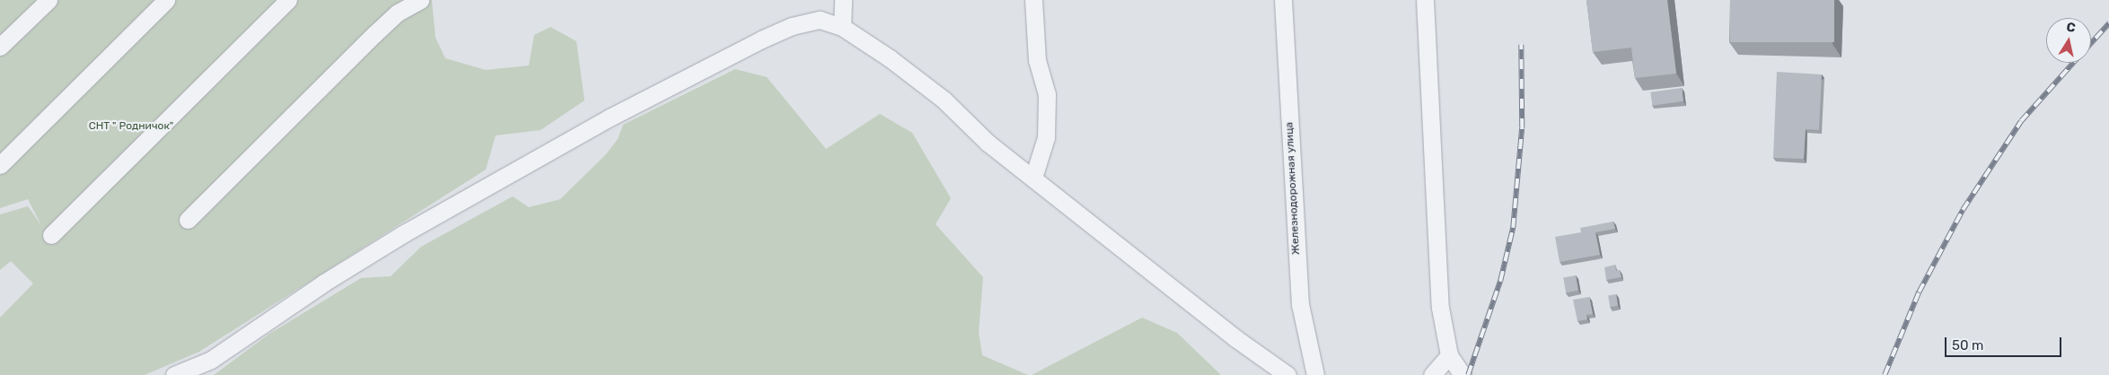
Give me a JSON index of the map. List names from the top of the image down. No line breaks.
{"streets":{"street":["Железнодорожная улица"]},"parks":["СНТ \" Родничок\""],"scale_bar":"50 m","north":"top"}
